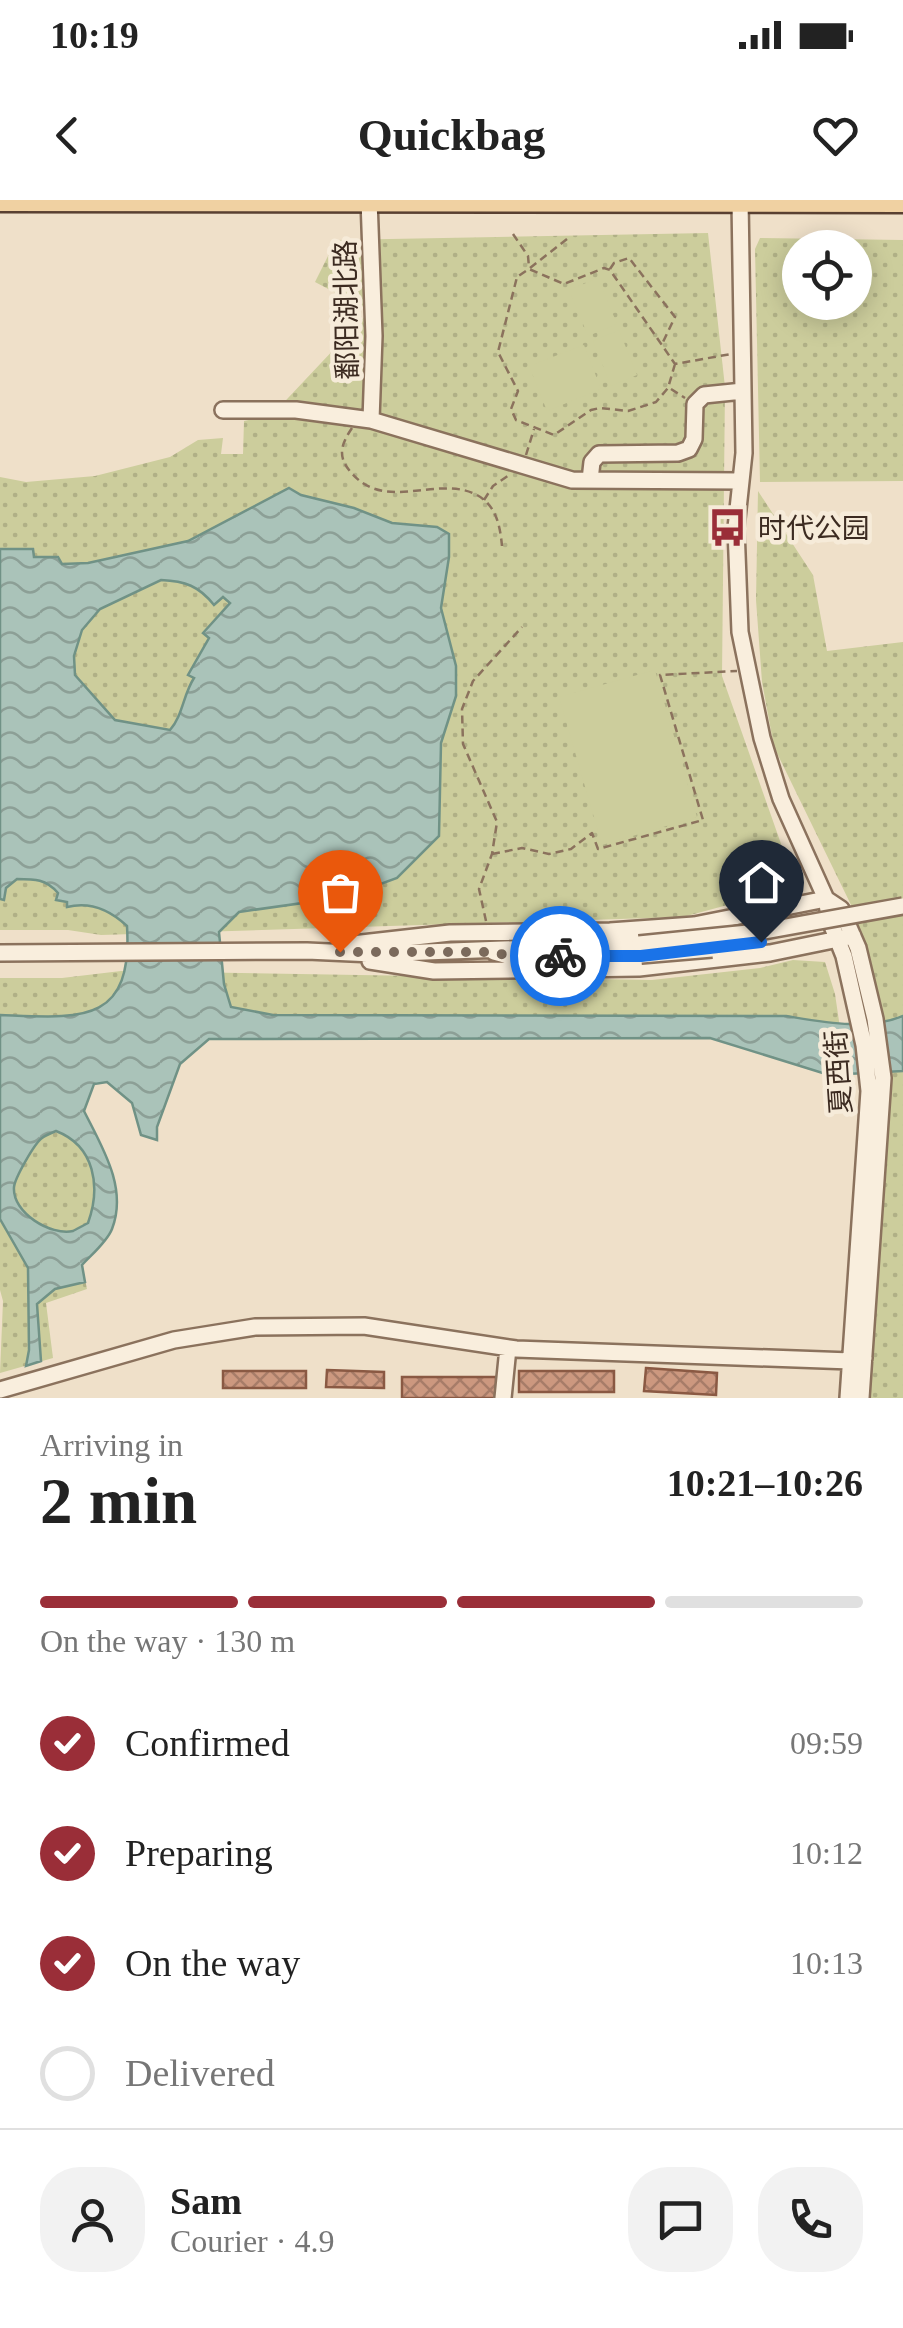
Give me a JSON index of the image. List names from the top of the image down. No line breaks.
{"streets":{"street":["鄱阳湖北路","夏西街"]},"places":{"bus stop":["时代公园"]},"page":{"status":"10:19","header":"Quickbag","heading":["2 min","Arriving in","10:21–10:26"],"panel":["Sam","Courier · 4.9"],"bar":"On the way · 130 m","list":[["Confirmed","09:59"],["Preparing","10:12"],["On the way","10:13"],"Delivered"]}}
